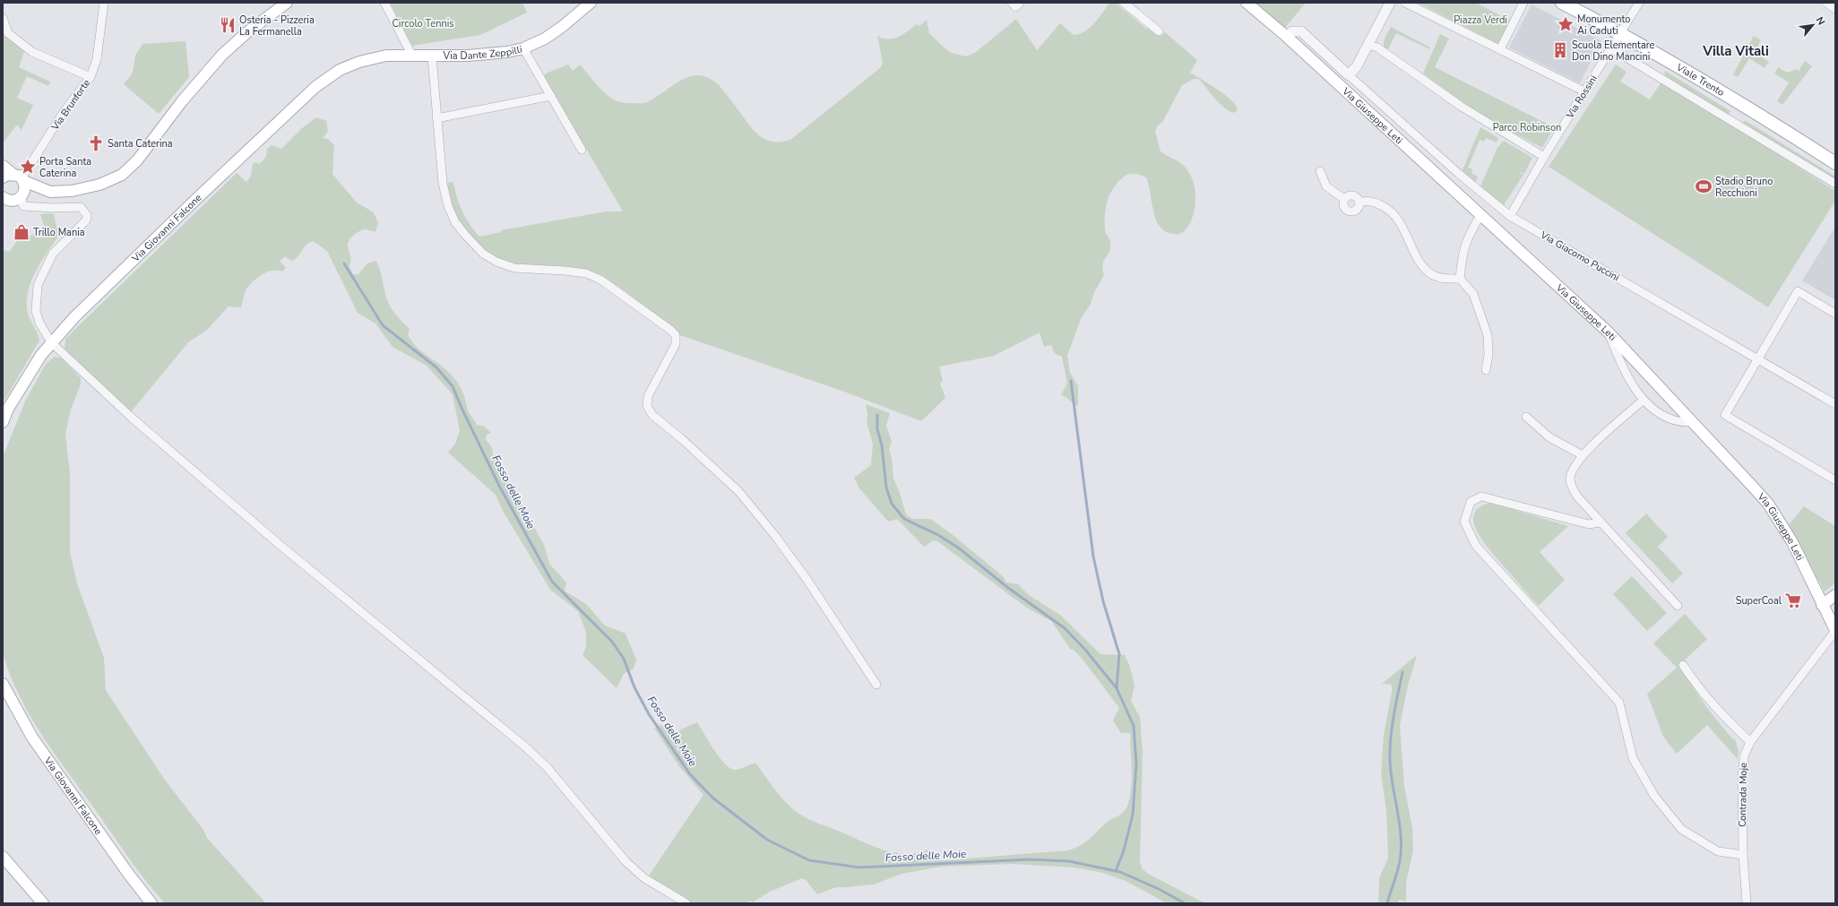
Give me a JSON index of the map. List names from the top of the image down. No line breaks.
{"streets":{"main road":["Via Dante Zeppilli","Viale Trento","Via Giuseppe Leti","Via Giovanni Falcone"],"street":["Via Rossini","Via Brunforte","Via Giacomo Puccini","Contrada Moje"]},"crossings":[["Via Dante Zeppilli","Via Giovanni Falcone"],["Viale Trento","Via Rossini"],["Via Rossini","Via Giacomo Puccini"],["Via Giuseppe Leti","Contrada Moje"]],"districts":["Villa Vitali"],"water":["Fosso delle Moie"],"parks":["Piazza Verdi","Circolo Tennis","Parco Robinson"],"places":{"place":["Monumento Ai Caduti","Porta Santa Caterina"],"restaurant":["Osteria - Pizzeria La Fermanella"],"building":["Scuola Elementare Don Dino Mancini"],"church":["Santa Caterina"],"sports":["Stadio Bruno Recchioni"],"shop":["Trillo Mania"],"supermarket":["SuperCoal"]},"north":"top right"}
